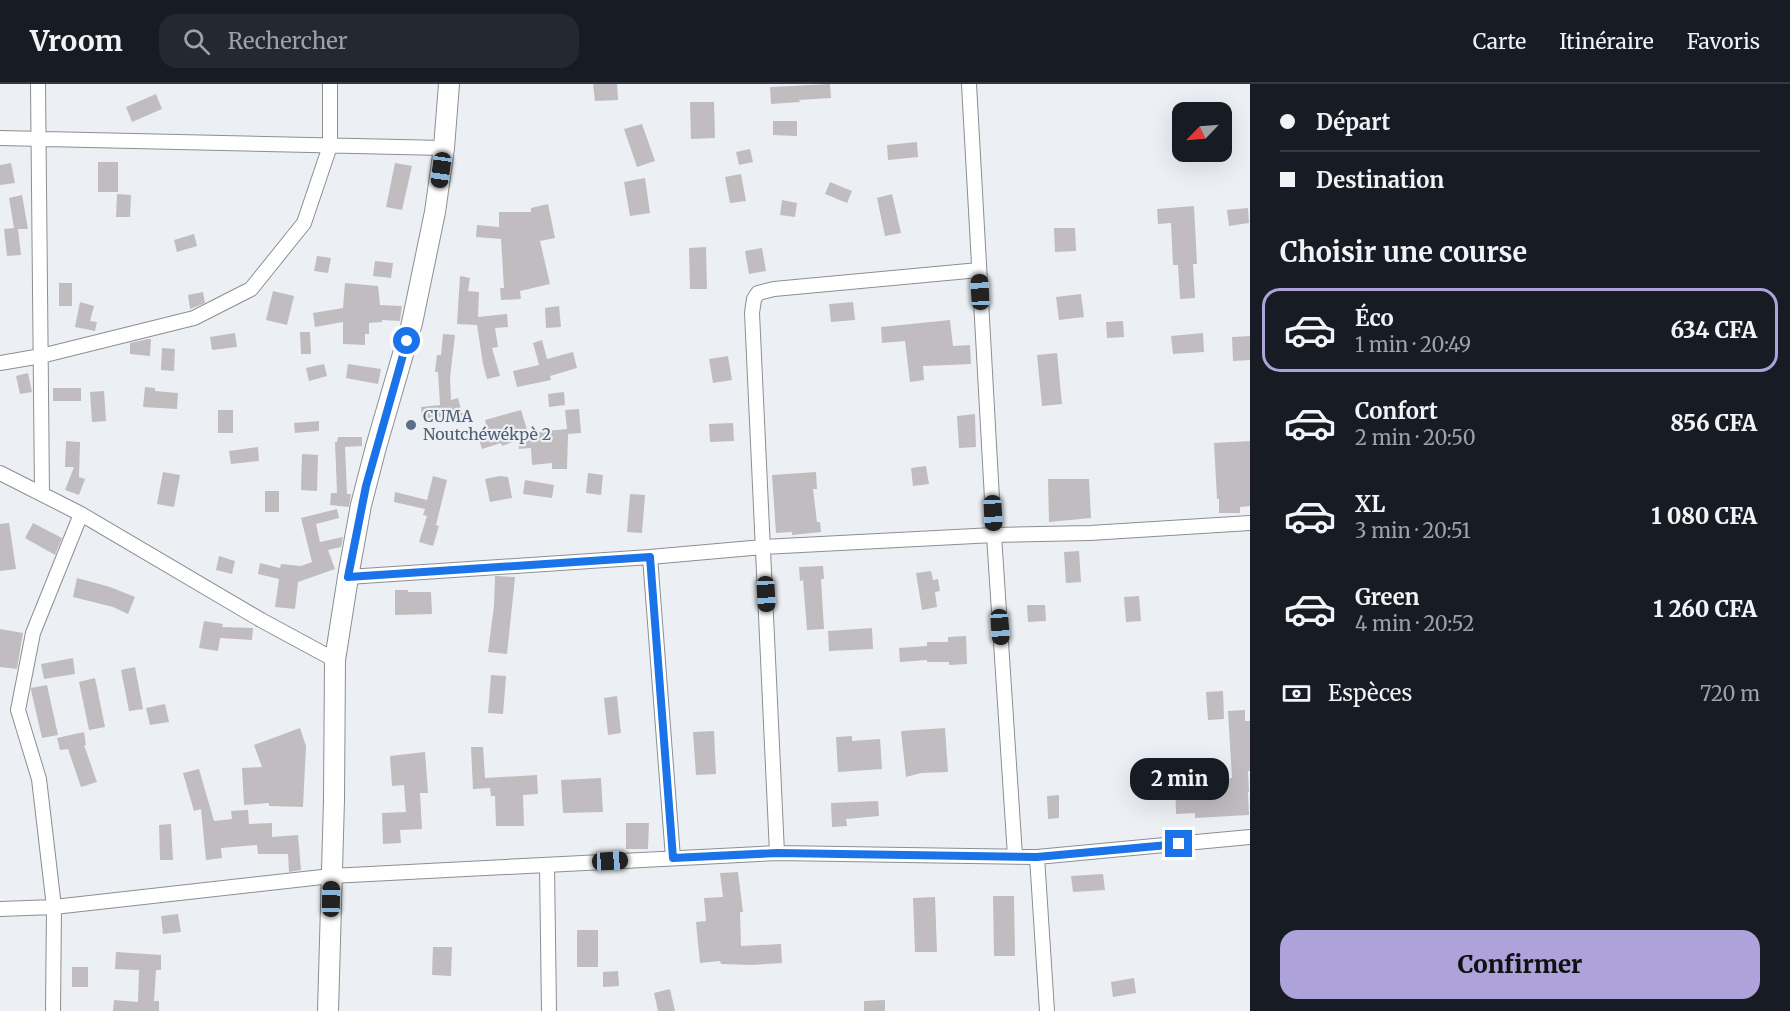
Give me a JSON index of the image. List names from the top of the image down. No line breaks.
{"places":["CUMA Noutchéwékpè 2"],"north":"bottom left","page":{"header":"Vroom","search":"Rechercher","nav":["Carte","Itinéraire","Favoris"],"banner":["Départ","Destination"],"heading":"Choisir une course","list":[{"name":"Éco","note":"1 min · 20:49","value":"634 CFA"},{"name":"Confort","note":"2 min · 20:50","value":"856 CFA"},{"name":"XL","note":"3 min · 20:51","value":"1 080 CFA"},{"name":"Green","note":"4 min · 20:52","value":"1 260 CFA"}],"pay":["Espèces","720 m"],"bubble":"2 min","buttons":"Confirmer"}}
